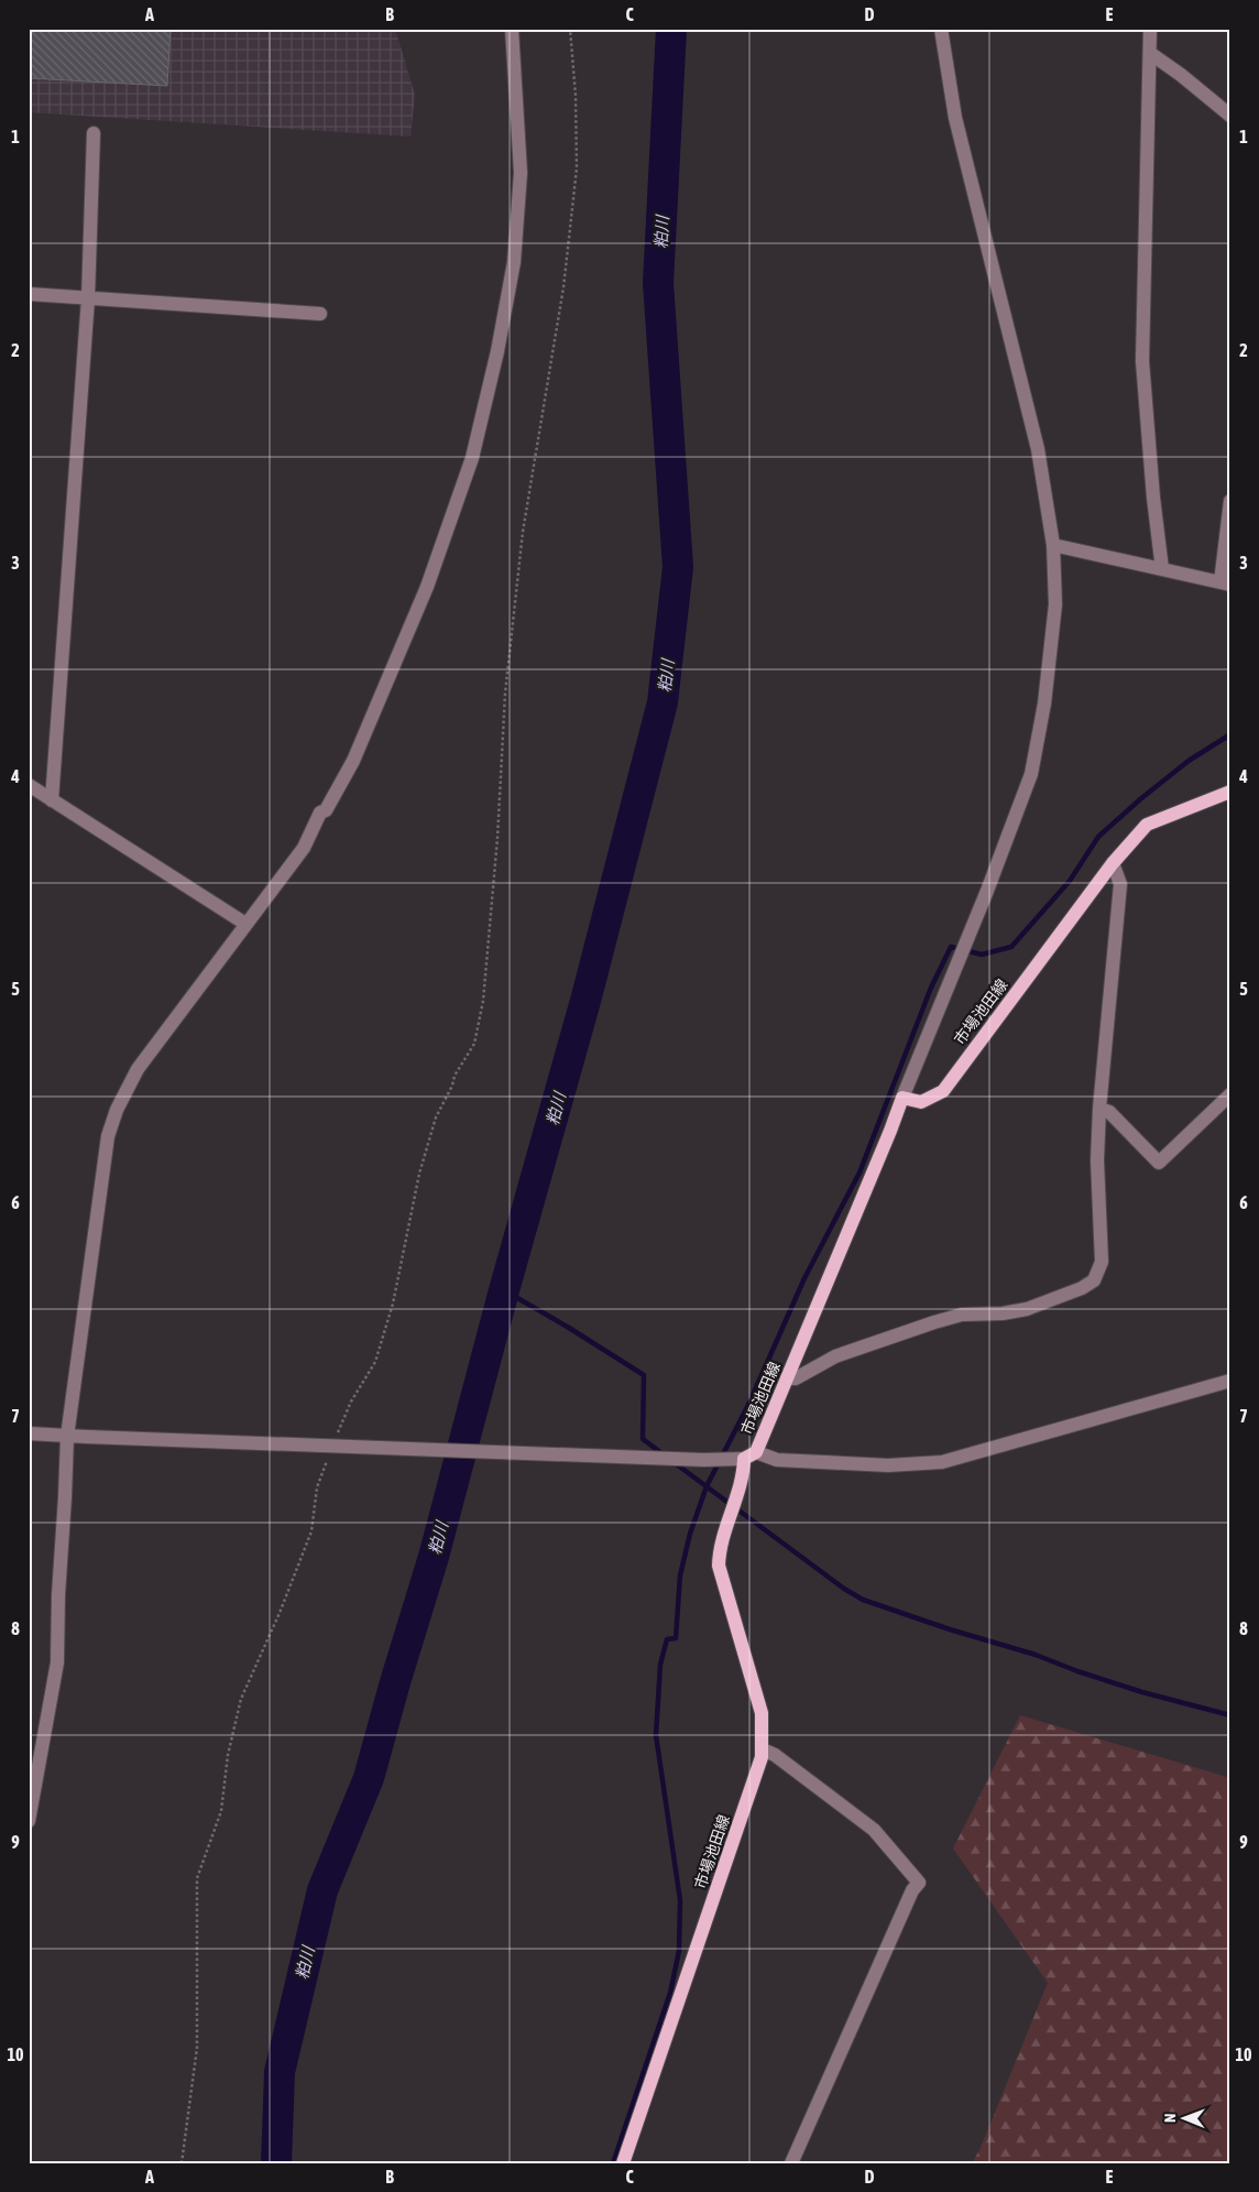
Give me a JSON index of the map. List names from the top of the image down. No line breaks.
{"streets":{"main road":["市場池田線"]},"water":["粕川"],"north":"left","grid":{"columns":["A","B","C","D","E"],"rows":["1","2","3","4","5","6","7","8","9","10"]}}
